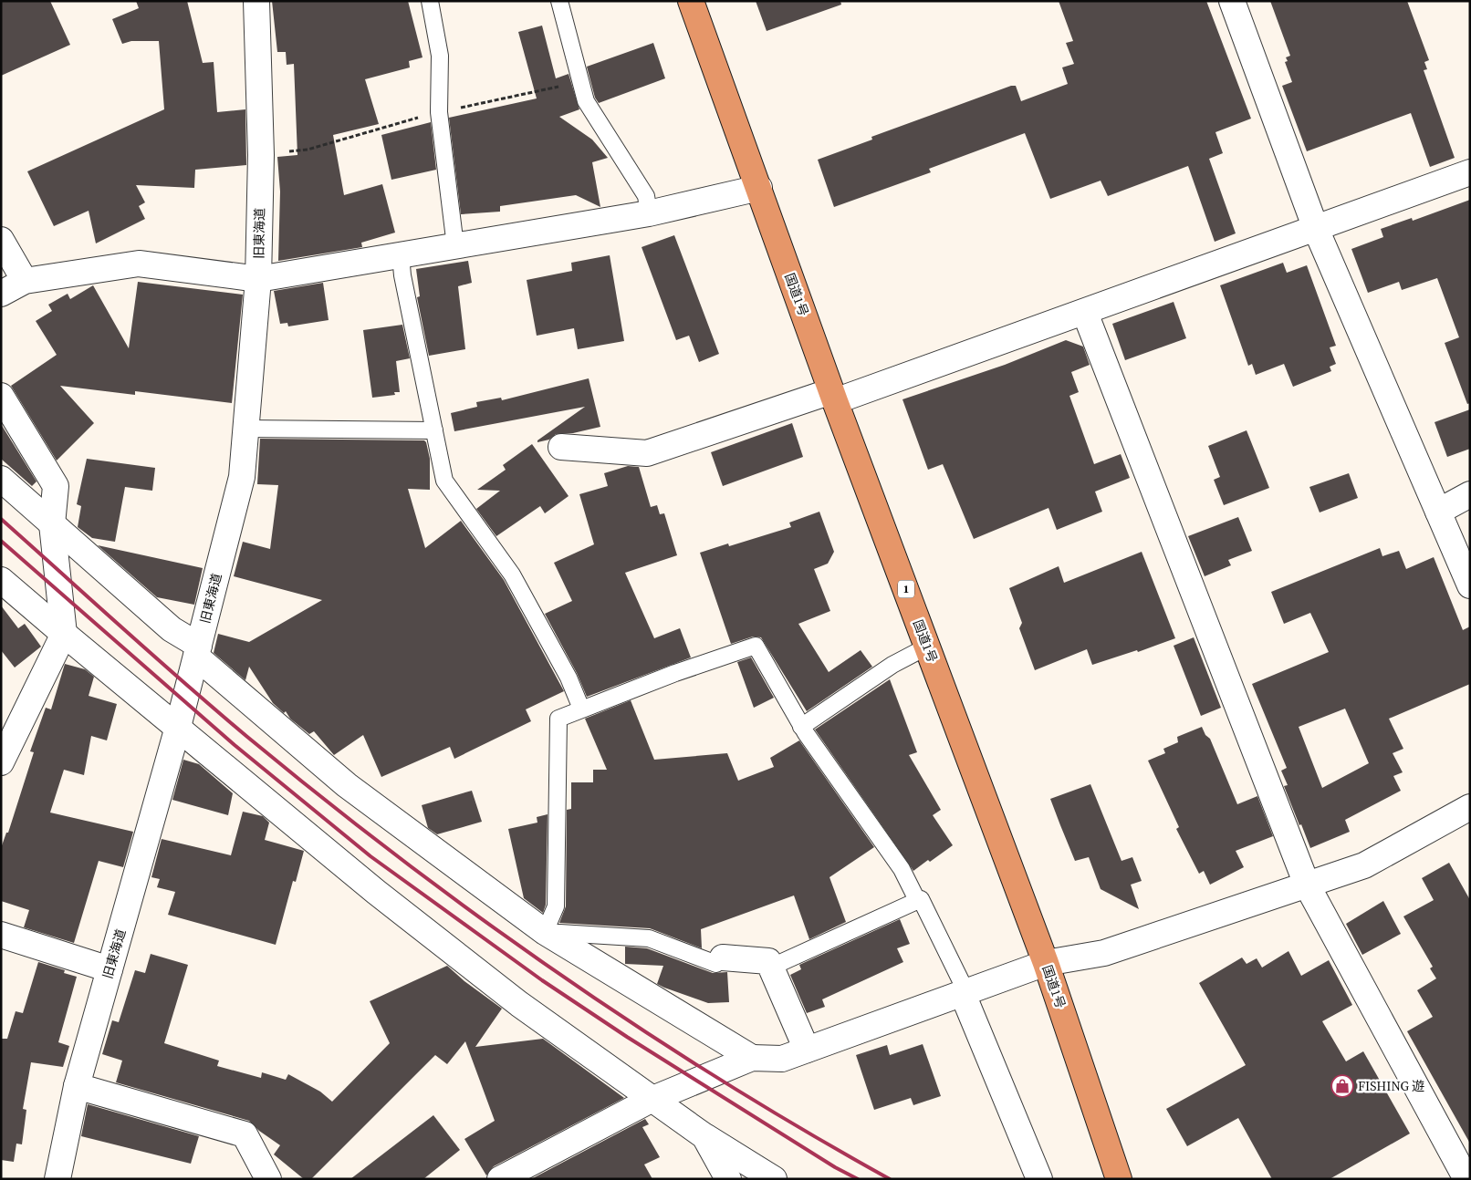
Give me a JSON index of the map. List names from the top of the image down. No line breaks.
{"streets":{"highway":["国道1号","1"],"street":["旧東海道"]},"places":{"shop":["FISHING 遊"]}}
